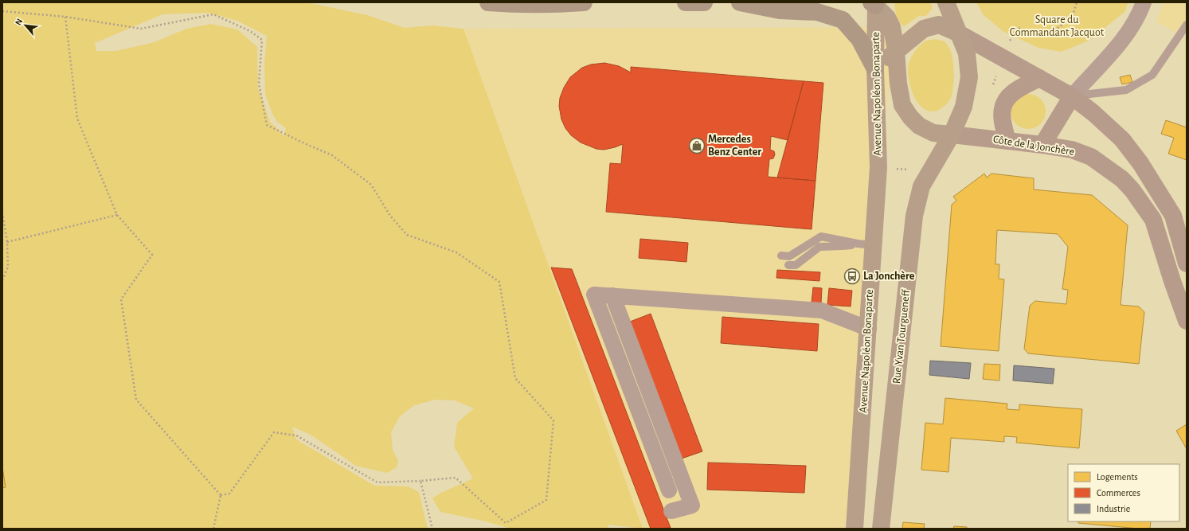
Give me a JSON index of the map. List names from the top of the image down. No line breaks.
{"streets":{"main road":["Avenue Napoléon Bonaparte","Rue Yvan Tourgueneff"],"street":["Côte de la Jonchère"]},"crossings":[["Côte de la Jonchère","Rue Yvan Tourgueneff"]],"parks":["Square du Commandant Jacquot"],"places":{"shop":["Mercedes Benz Center"],"bus stop":["La Jonchère"]},"legend":["Logements","Commerces","Industrie"],"north":"top left"}
